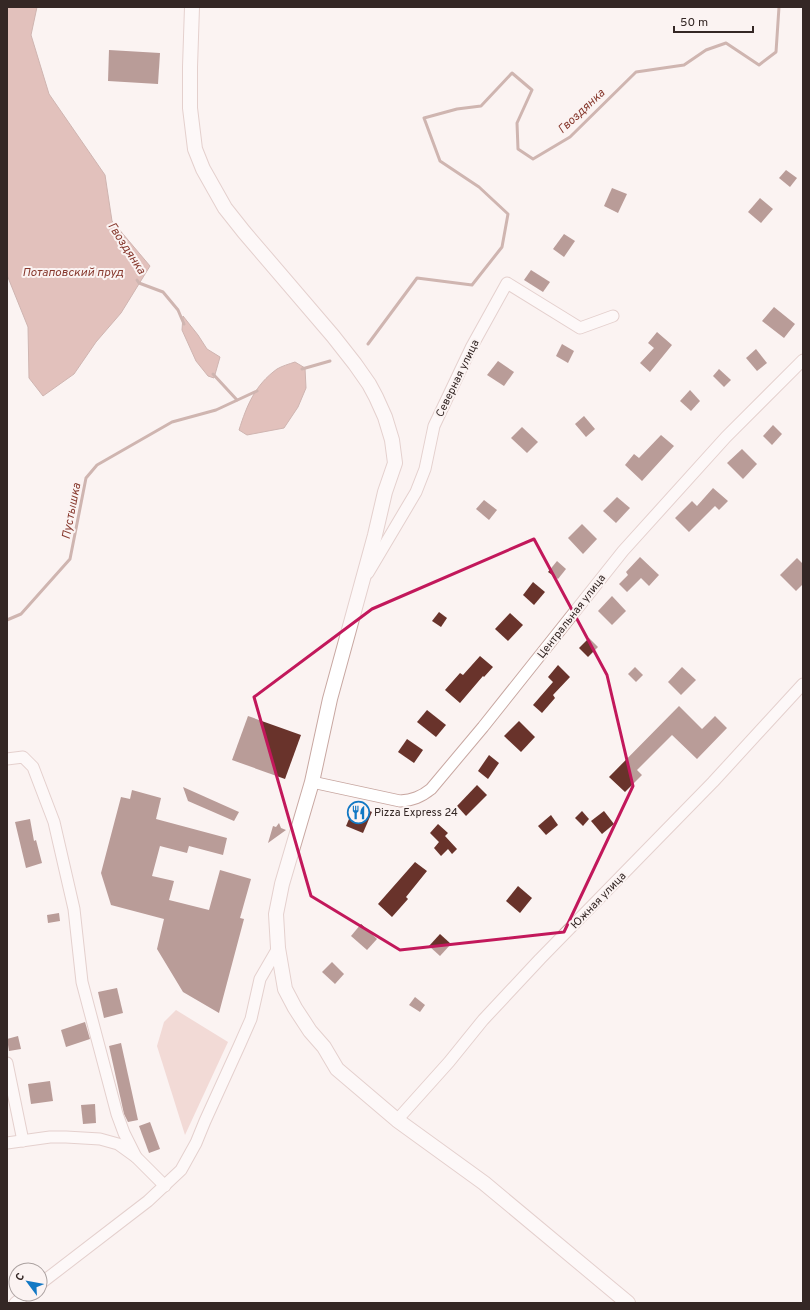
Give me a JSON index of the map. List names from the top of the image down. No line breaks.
{"streets":{"street":["Северная улица","Центральная улица","Южная улица"]},"water":["Гвоздянка","Потаповский пруд","Пустышка"],"places":{"restaurant":["Pizza Express 24"]},"scale_bar":"50 m","north":"top left"}
